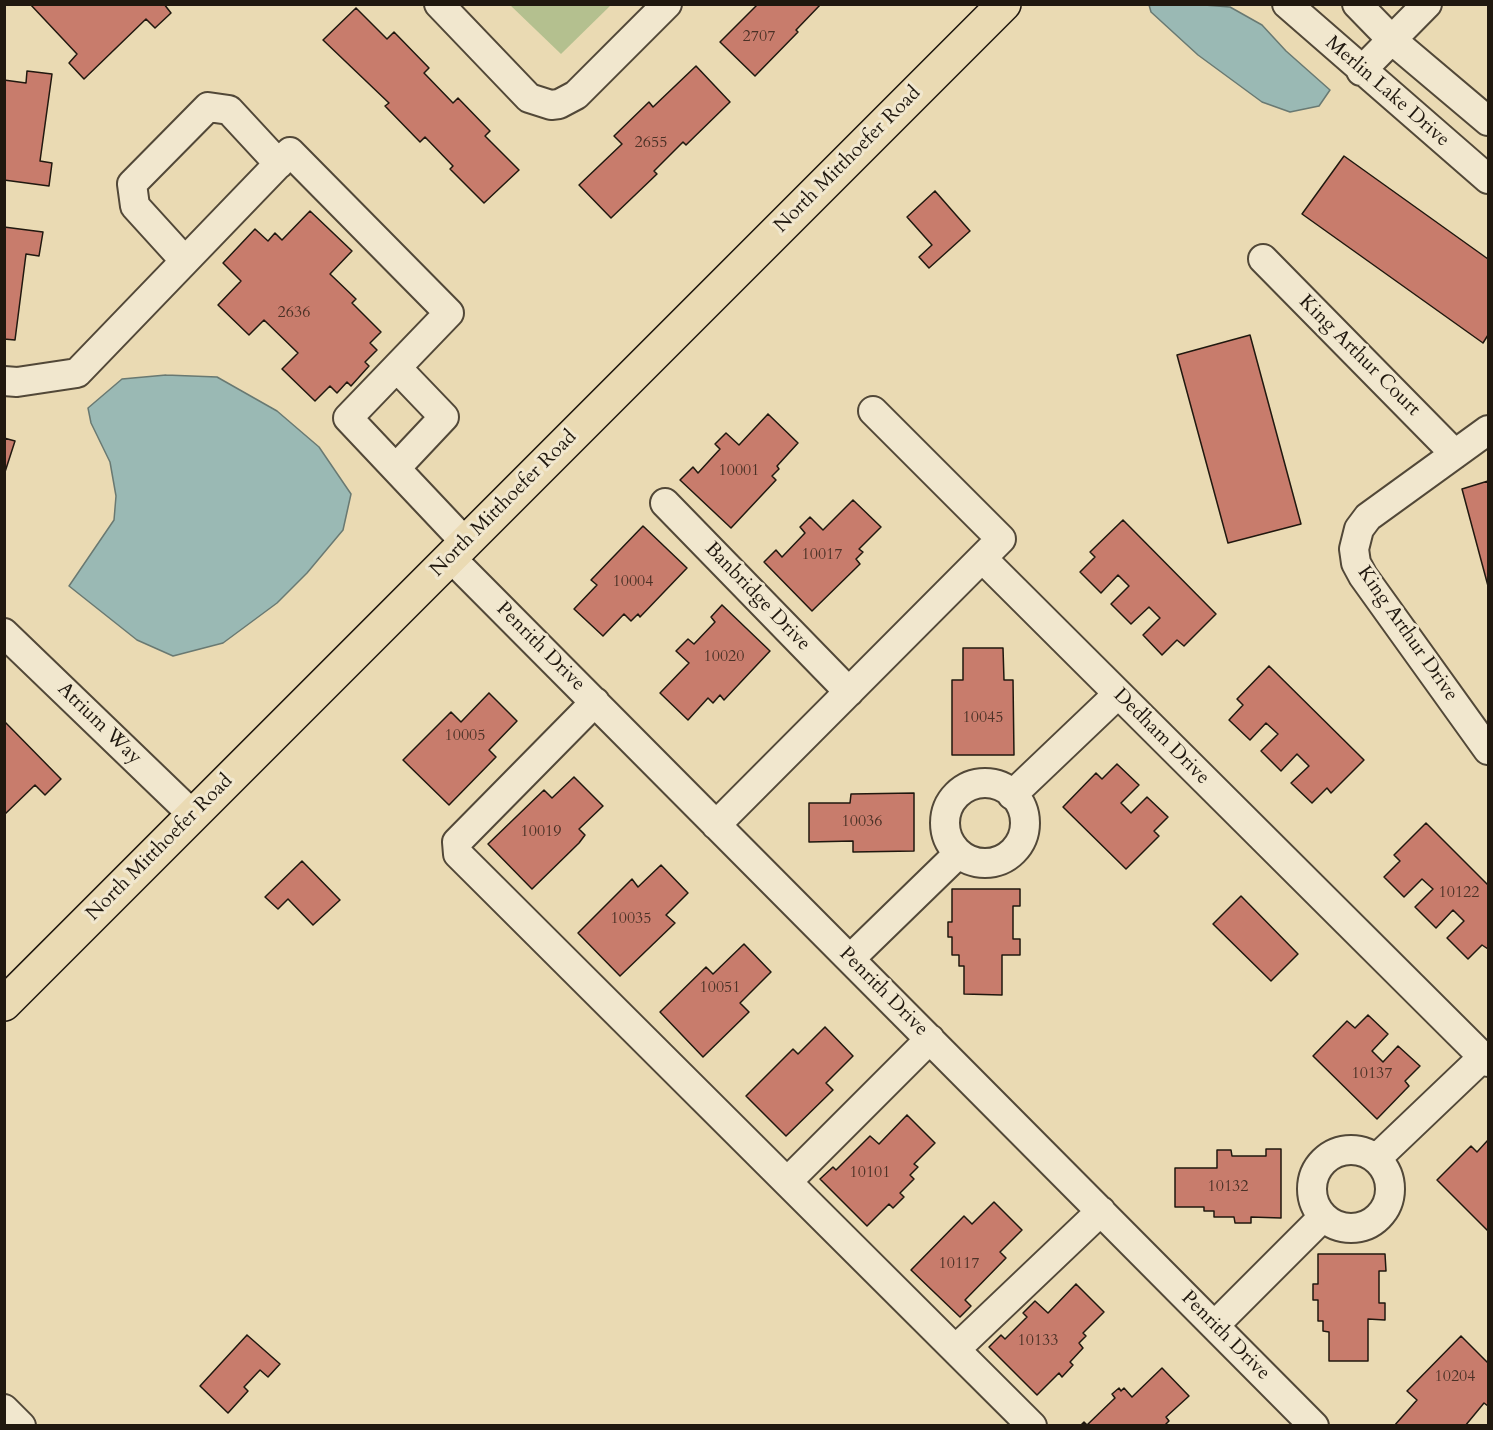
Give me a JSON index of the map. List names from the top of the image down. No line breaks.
{"streets":{"main road":["North Mitthoefer Road"],"street":["Merlin Lake Drive","King Arthur Court","Banbridge Drive","King Arthur Drive","Penrith Drive","Atrium Way","Dedham Drive"]},"crossings":[["North Mitthoefer Road","Penrith Drive"],["North Mitthoefer Road","Atrium Way"],["King Arthur Court","King Arthur Drive"]],"house_numbers":["2707","2655","2636","10001","10017","10004","10020","10045","10005","10036","10019","10122","10035","10051","10137","10101","10132","10117","10133","10204"]}
